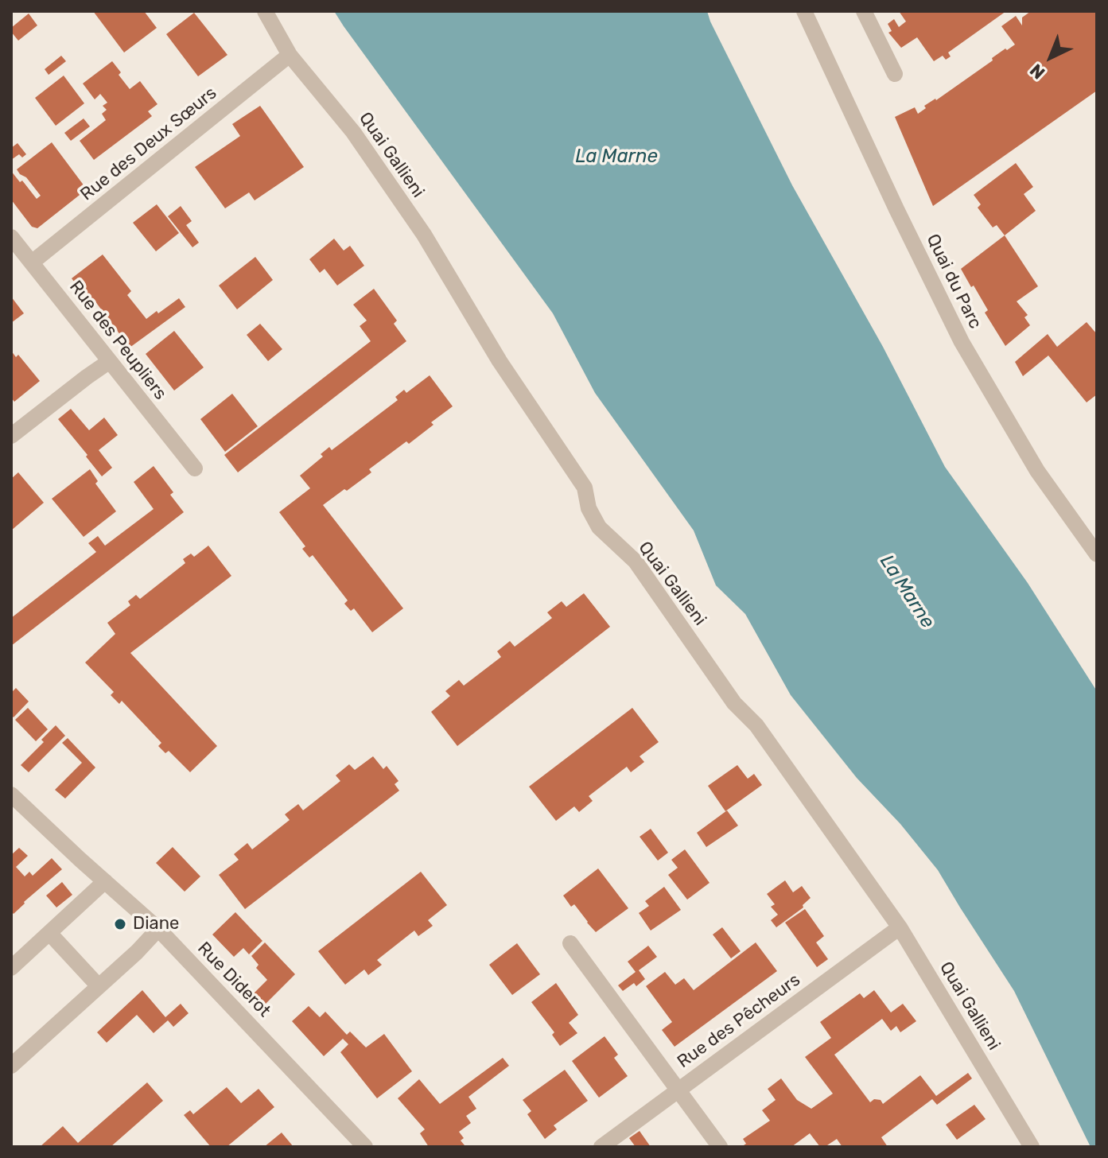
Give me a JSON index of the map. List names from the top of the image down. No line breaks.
{"streets":{"street":["Rue des Deux Sœurs","Quai Gallieni","Quai du Parc","Rue des Peupliers","Rue Diderot","Rue des Pêcheurs"]},"crossings":[["Rue des Deux Sœurs","Quai Gallieni"],["Rue des Deux Sœurs","Rue des Peupliers"],["Quai Gallieni","Rue des Pêcheurs"]],"water":["La Marne"],"places":["Diane"],"north":"bottom left"}
